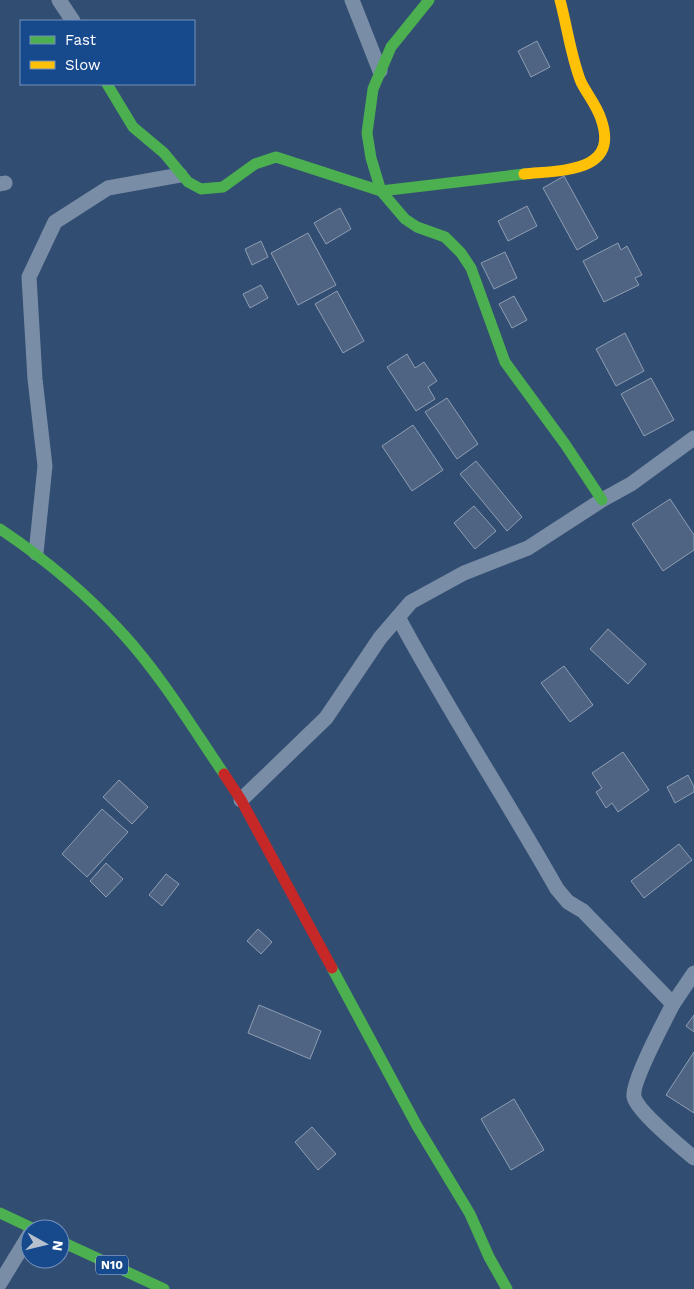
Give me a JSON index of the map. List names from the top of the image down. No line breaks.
{"streets":{"main road":["N10"]},"legend":["Fast","Slow"],"north":"right"}
